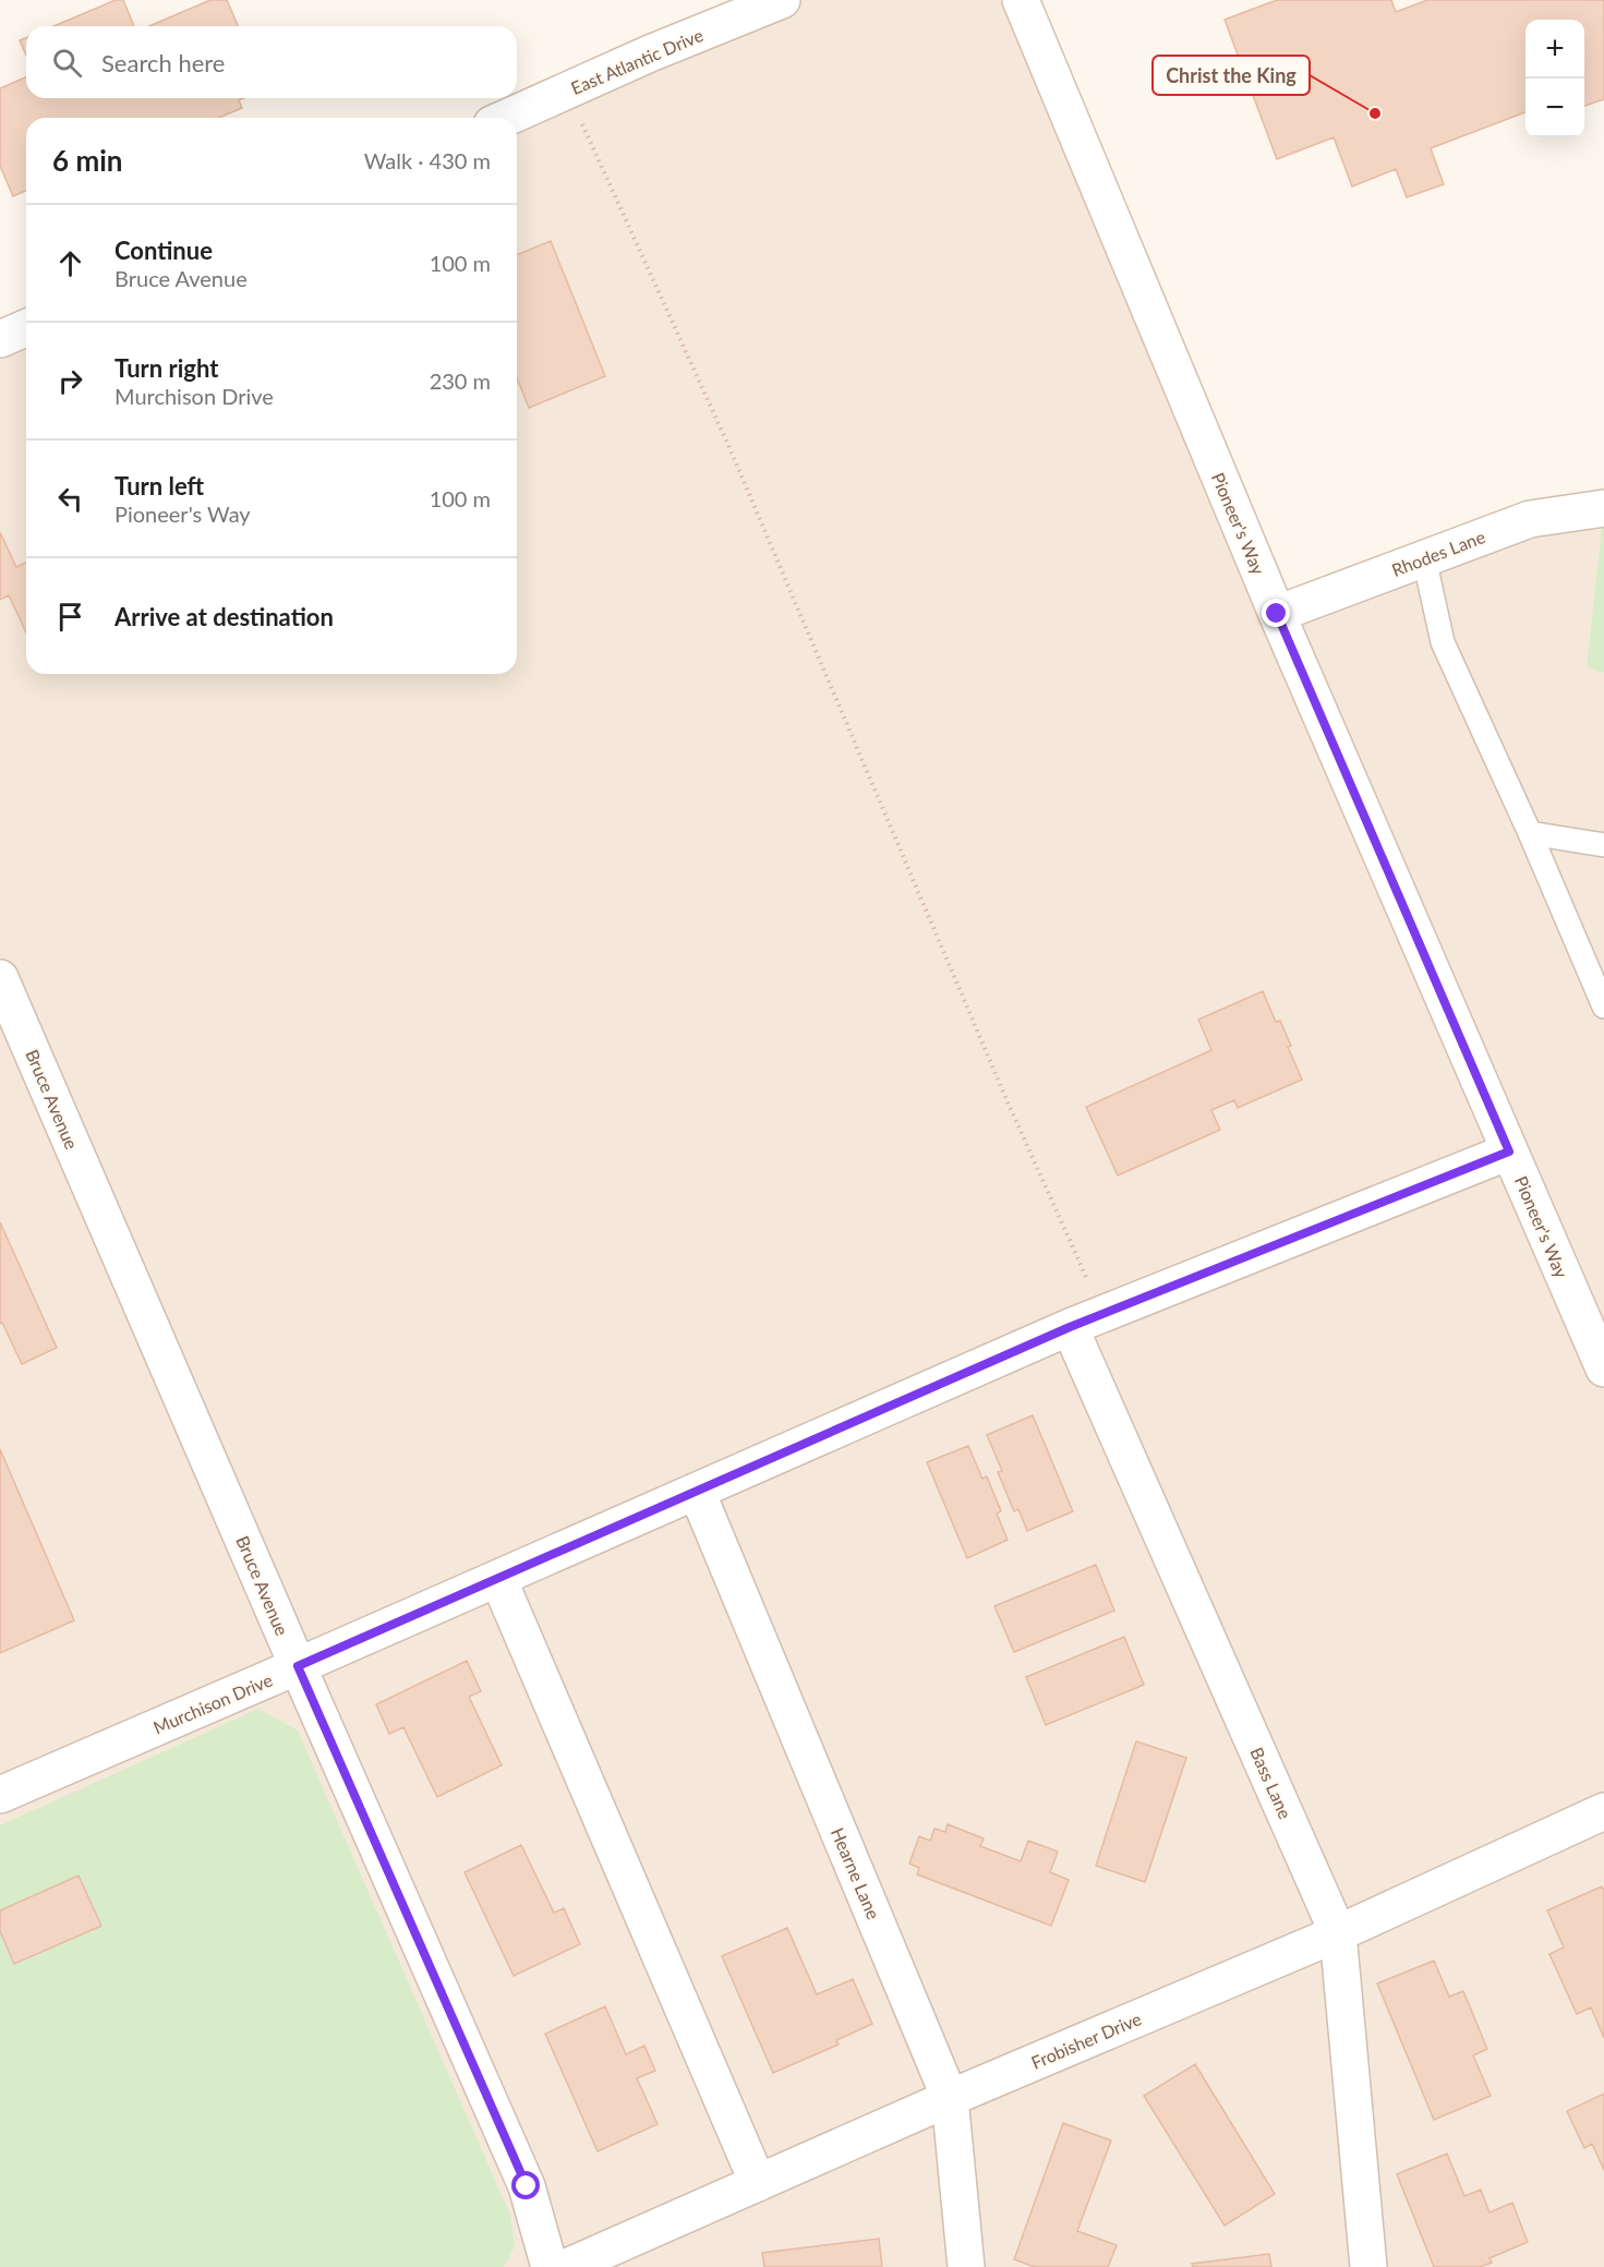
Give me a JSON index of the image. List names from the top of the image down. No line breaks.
{"streets":{"street":["East Atlantic Drive","Pioneer's Way","Rhodes Lane","Bruce Avenue","Murchison Drive","Bass Lane","Hearne Lane","Frobisher Drive"]},"crossings":[["Pioneer's Way","Rhodes Lane"],["Pioneer's Way","Murchison Drive"],["Bruce Avenue","Murchison Drive"],["Murchison Drive","Bass Lane"],["Murchison Drive","Hearne Lane"],["Bass Lane","Frobisher Drive"],["Hearne Lane","Frobisher Drive"]],"places":["Christ the King"],"page":{"map_buttons":["+","−"],"search":"Search here","heading":["6 min","Walk · 430 m"],"list":[["Continue","Bruce Avenue","100 m"],["Turn right","Murchison Drive","230 m"],["Turn left","Pioneer's Way","100 m"],"Arrive at destination"]}}
